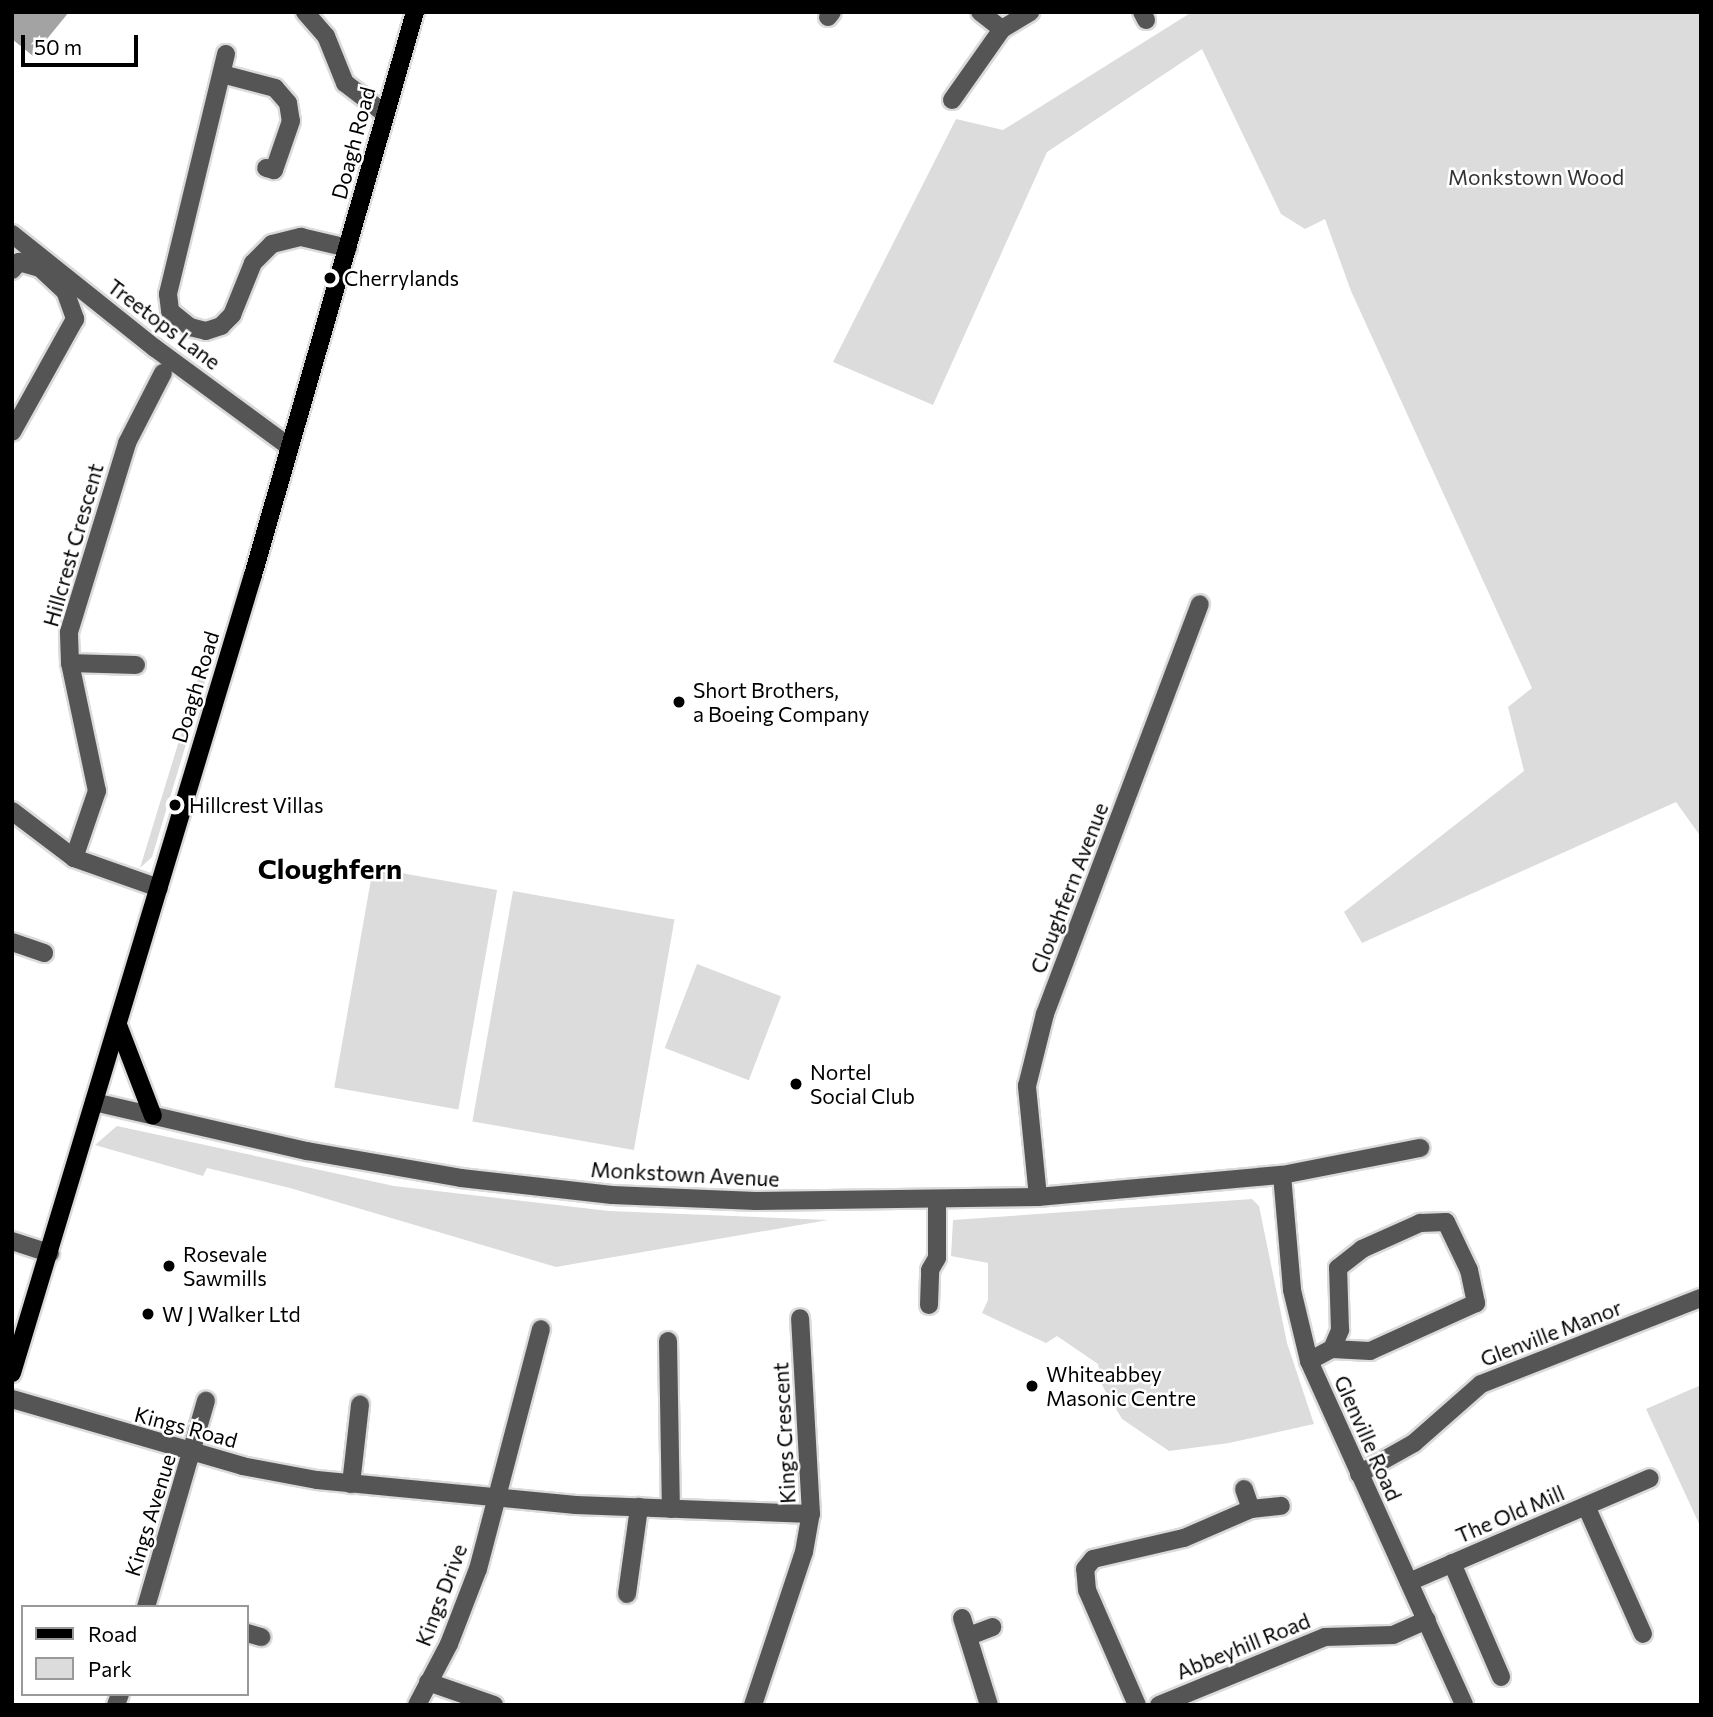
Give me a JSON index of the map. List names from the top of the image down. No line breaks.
{"streets":{"main road":["Doagh Road"],"street":["Treetops Lane","Hillcrest Crescent","Cloughfern Avenue","Monkstown Avenue","Glenville Manor","Kings Road","Kings Crescent","Glenville Road","The Old Mill","Kings Avenue","Kings Drive","Abbeyhill Road"]},"crossings":[["Doagh Road","Treetops Lane"],["Doagh Road","Monkstown Avenue"],["Cloughfern Avenue","Monkstown Avenue"],["Monkstown Avenue","Glenville Road"],["Glenville Manor","Glenville Road"],["Kings Road","Kings Crescent"],["Kings Road","Kings Avenue"],["Kings Road","Kings Drive"],["Glenville Road","The Old Mill"],["Glenville Road","Abbeyhill Road"]],"districts":["Cloughfern"],"parks":["Monkstown Wood"],"places":["Cherrylands","Short Brothers, a Boeing Company","Hillcrest Villas","Nortel Social Club","Rosevale Sawmills","W J Walker Ltd","Whiteabbey Masonic Centre"],"legend":["Road","Park"],"scale_bar":"50 m"}
